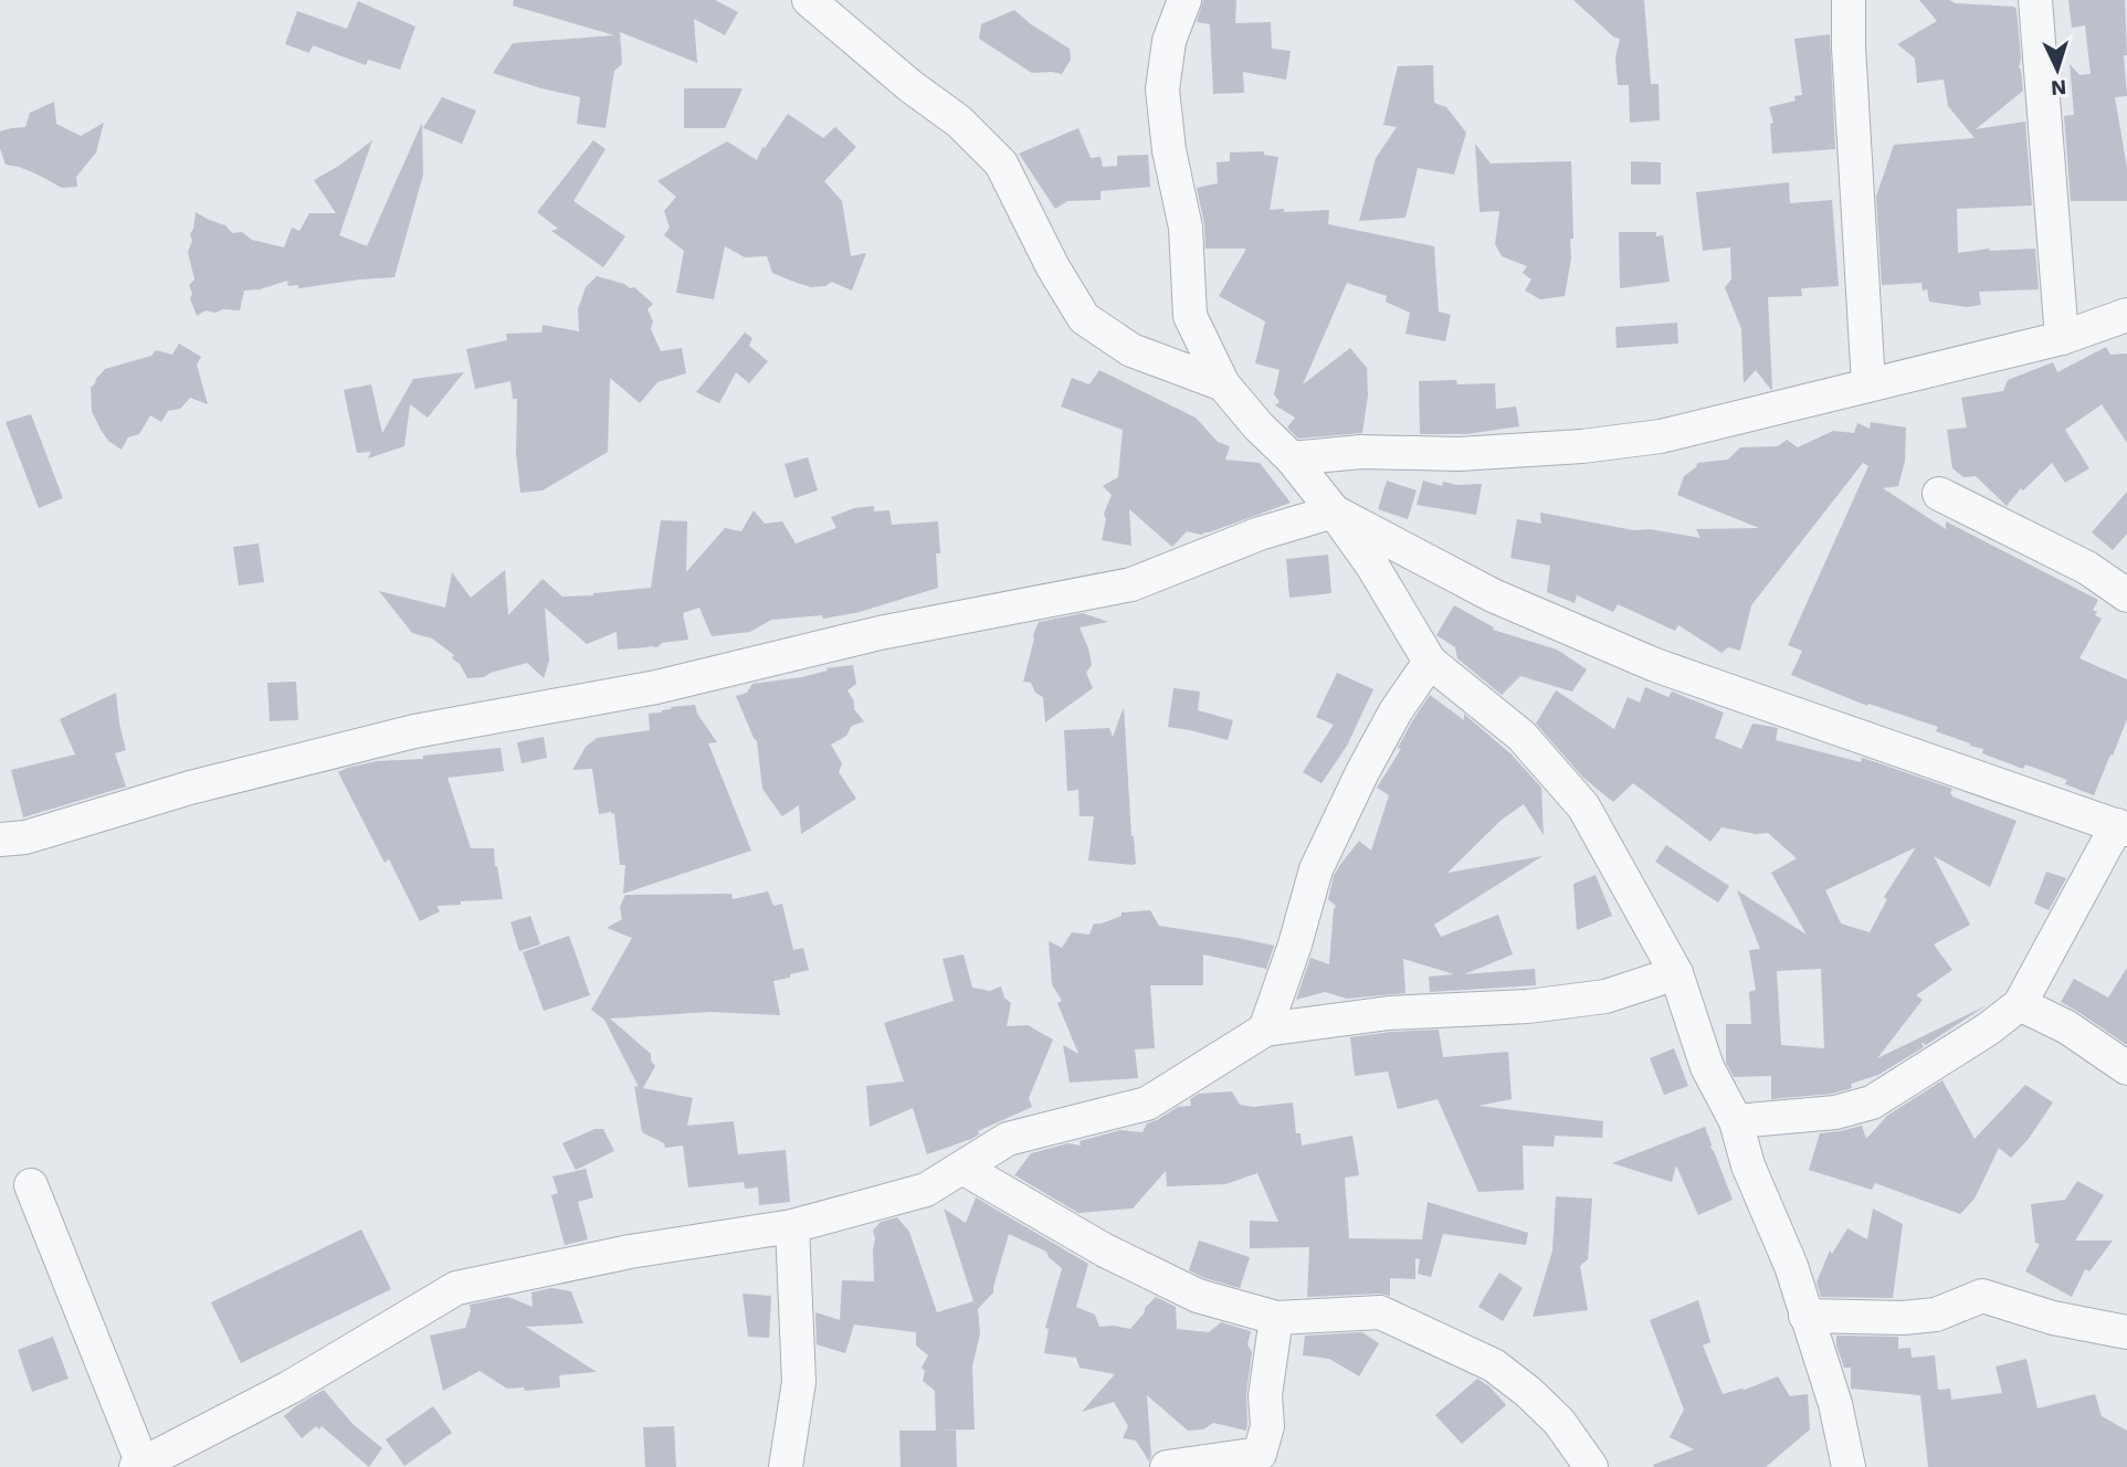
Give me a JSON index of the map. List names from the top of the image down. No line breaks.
{"north":"bottom"}
